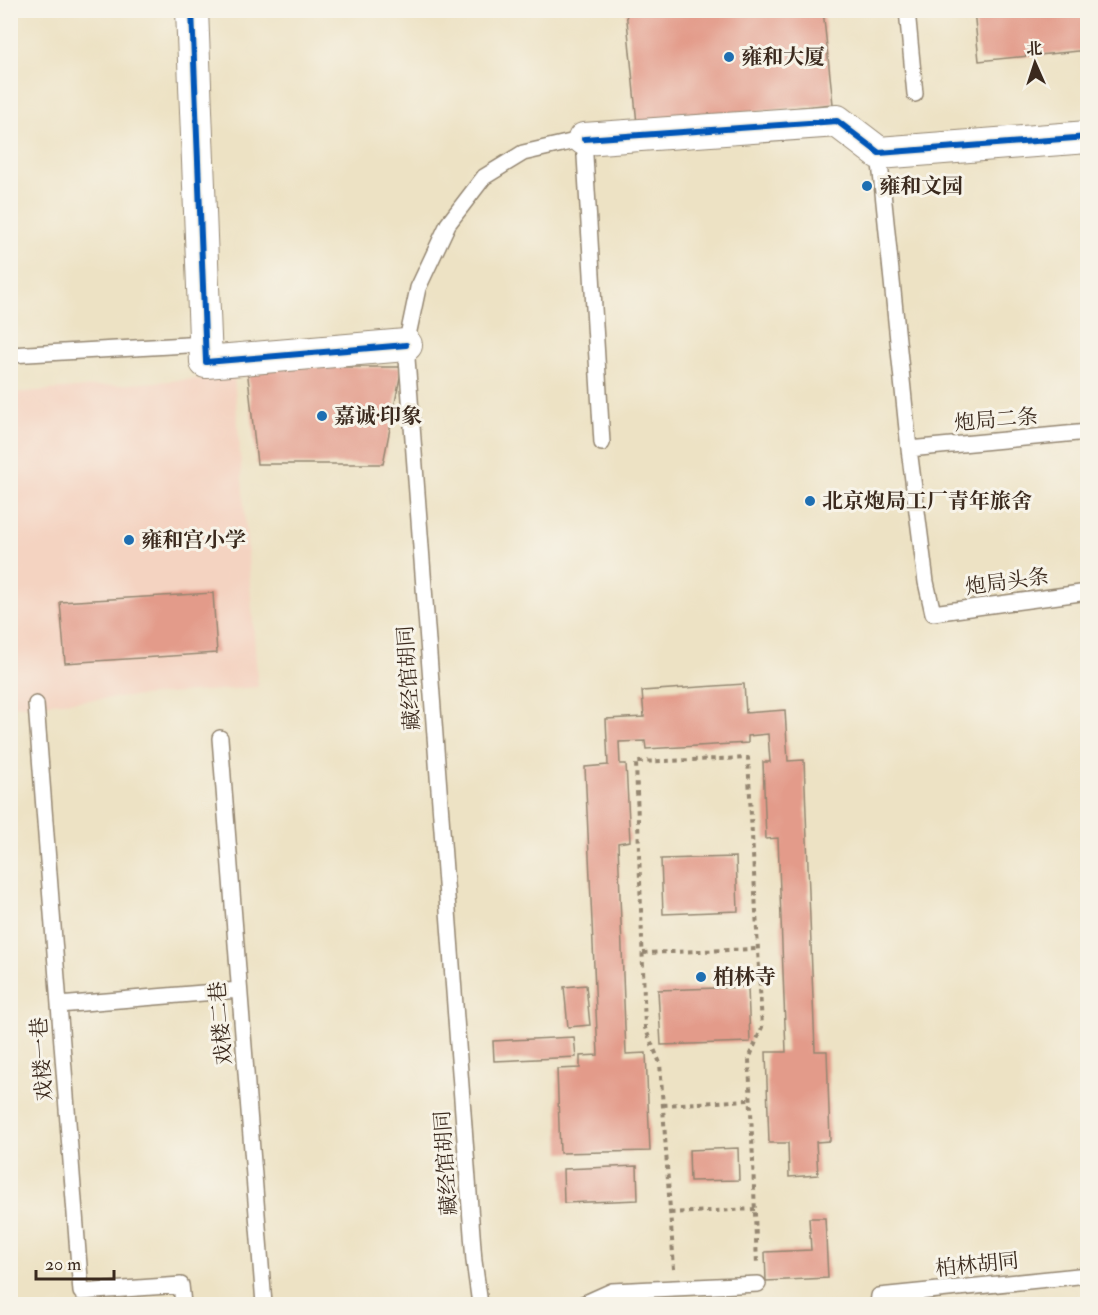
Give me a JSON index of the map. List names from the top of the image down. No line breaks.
{"streets":{"lane":["炮局二条","炮局头条","藏经馆胡同","戏楼二巷","戏楼一巷","柏林胡同"]},"crossings":[["炮局二条","炮局头条"]],"places":["雍和大厦","雍和文园","嘉诚·印象","北京炮局工厂青年旅舍","雍和宫小学","柏林寺"],"scale_bar":"20 m","north":"top"}
